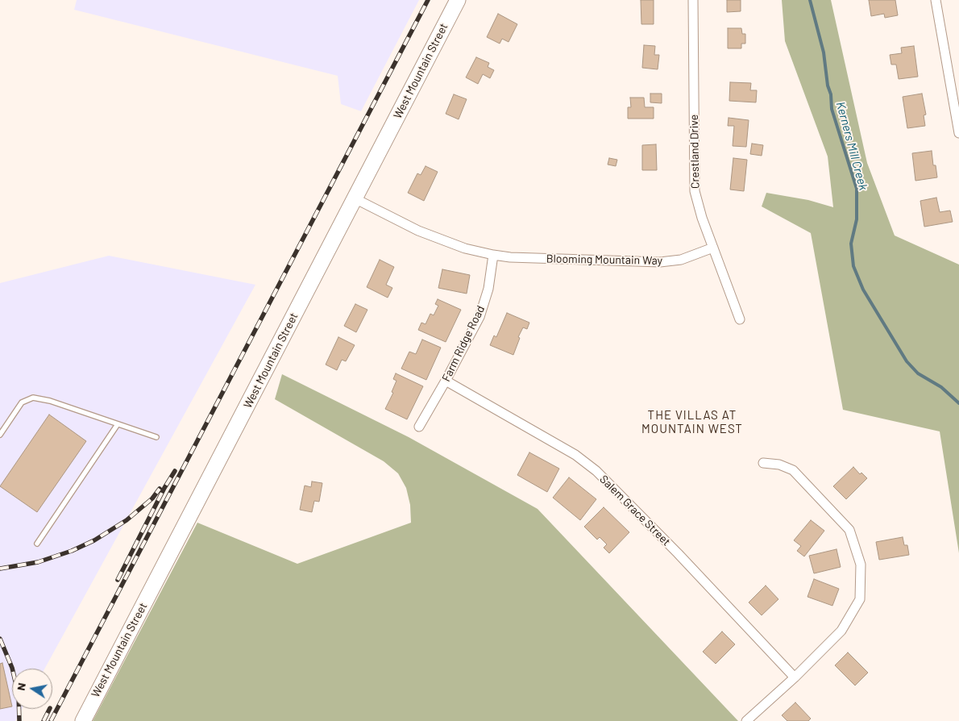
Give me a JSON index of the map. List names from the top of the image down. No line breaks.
{"streets":{"main road":["West Mountain Street"],"street":["Crestland Drive","Blooming Mountain Way","Farm Ridge Road","Salem Grace Street"]},"crossings":[["West Mountain Street","Blooming Mountain Way"],["Crestland Drive","Blooming Mountain Way"],["Blooming Mountain Way","Farm Ridge Road"],["Farm Ridge Road","Salem Grace Street"]],"districts":["THE VILLAS AT MOUNTAIN WEST"],"water":["Kerners Mill Creek"],"north":"left"}
